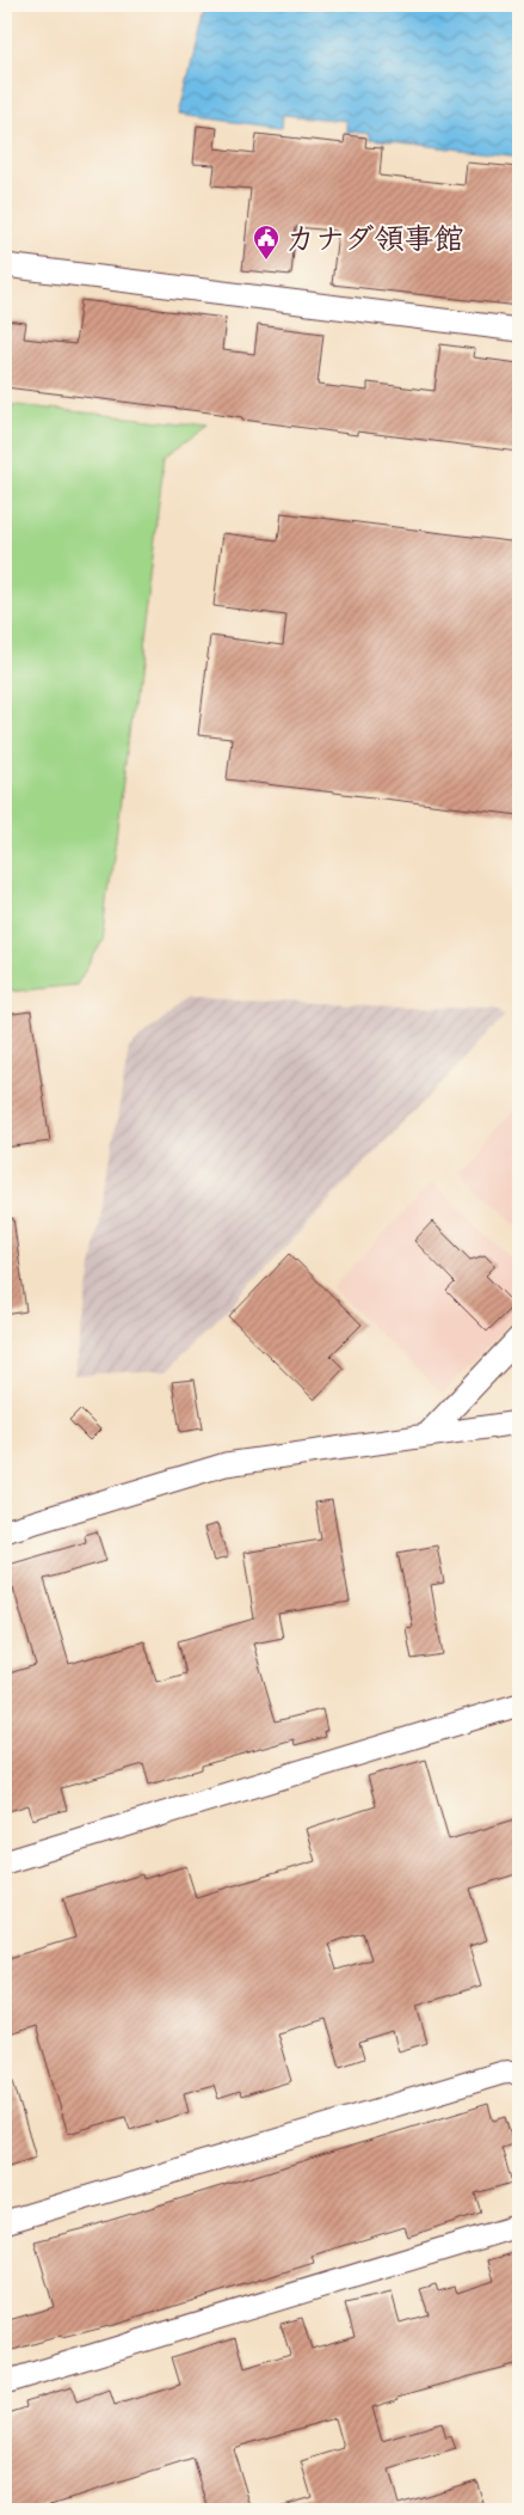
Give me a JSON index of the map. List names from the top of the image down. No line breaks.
{"places":{"public building":["カナダ領事館"]}}
